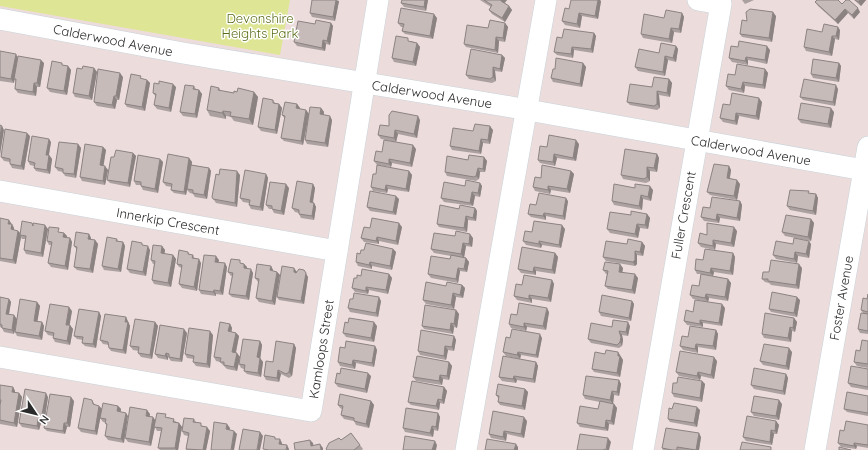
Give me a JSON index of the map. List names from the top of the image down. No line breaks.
{"streets":{"street":["Calderwood Avenue","Fuller Crescent","Innerkip Crescent","Foster Avenue","Kamloops Street"]},"crossings":[["Calderwood Avenue","Fuller Crescent"],["Calderwood Avenue","Foster Avenue"],["Calderwood Avenue","Kamloops Street"],["Innerkip Crescent","Kamloops Street"]],"parks":["Devonshire Heights Park"],"north":"bottom right"}
